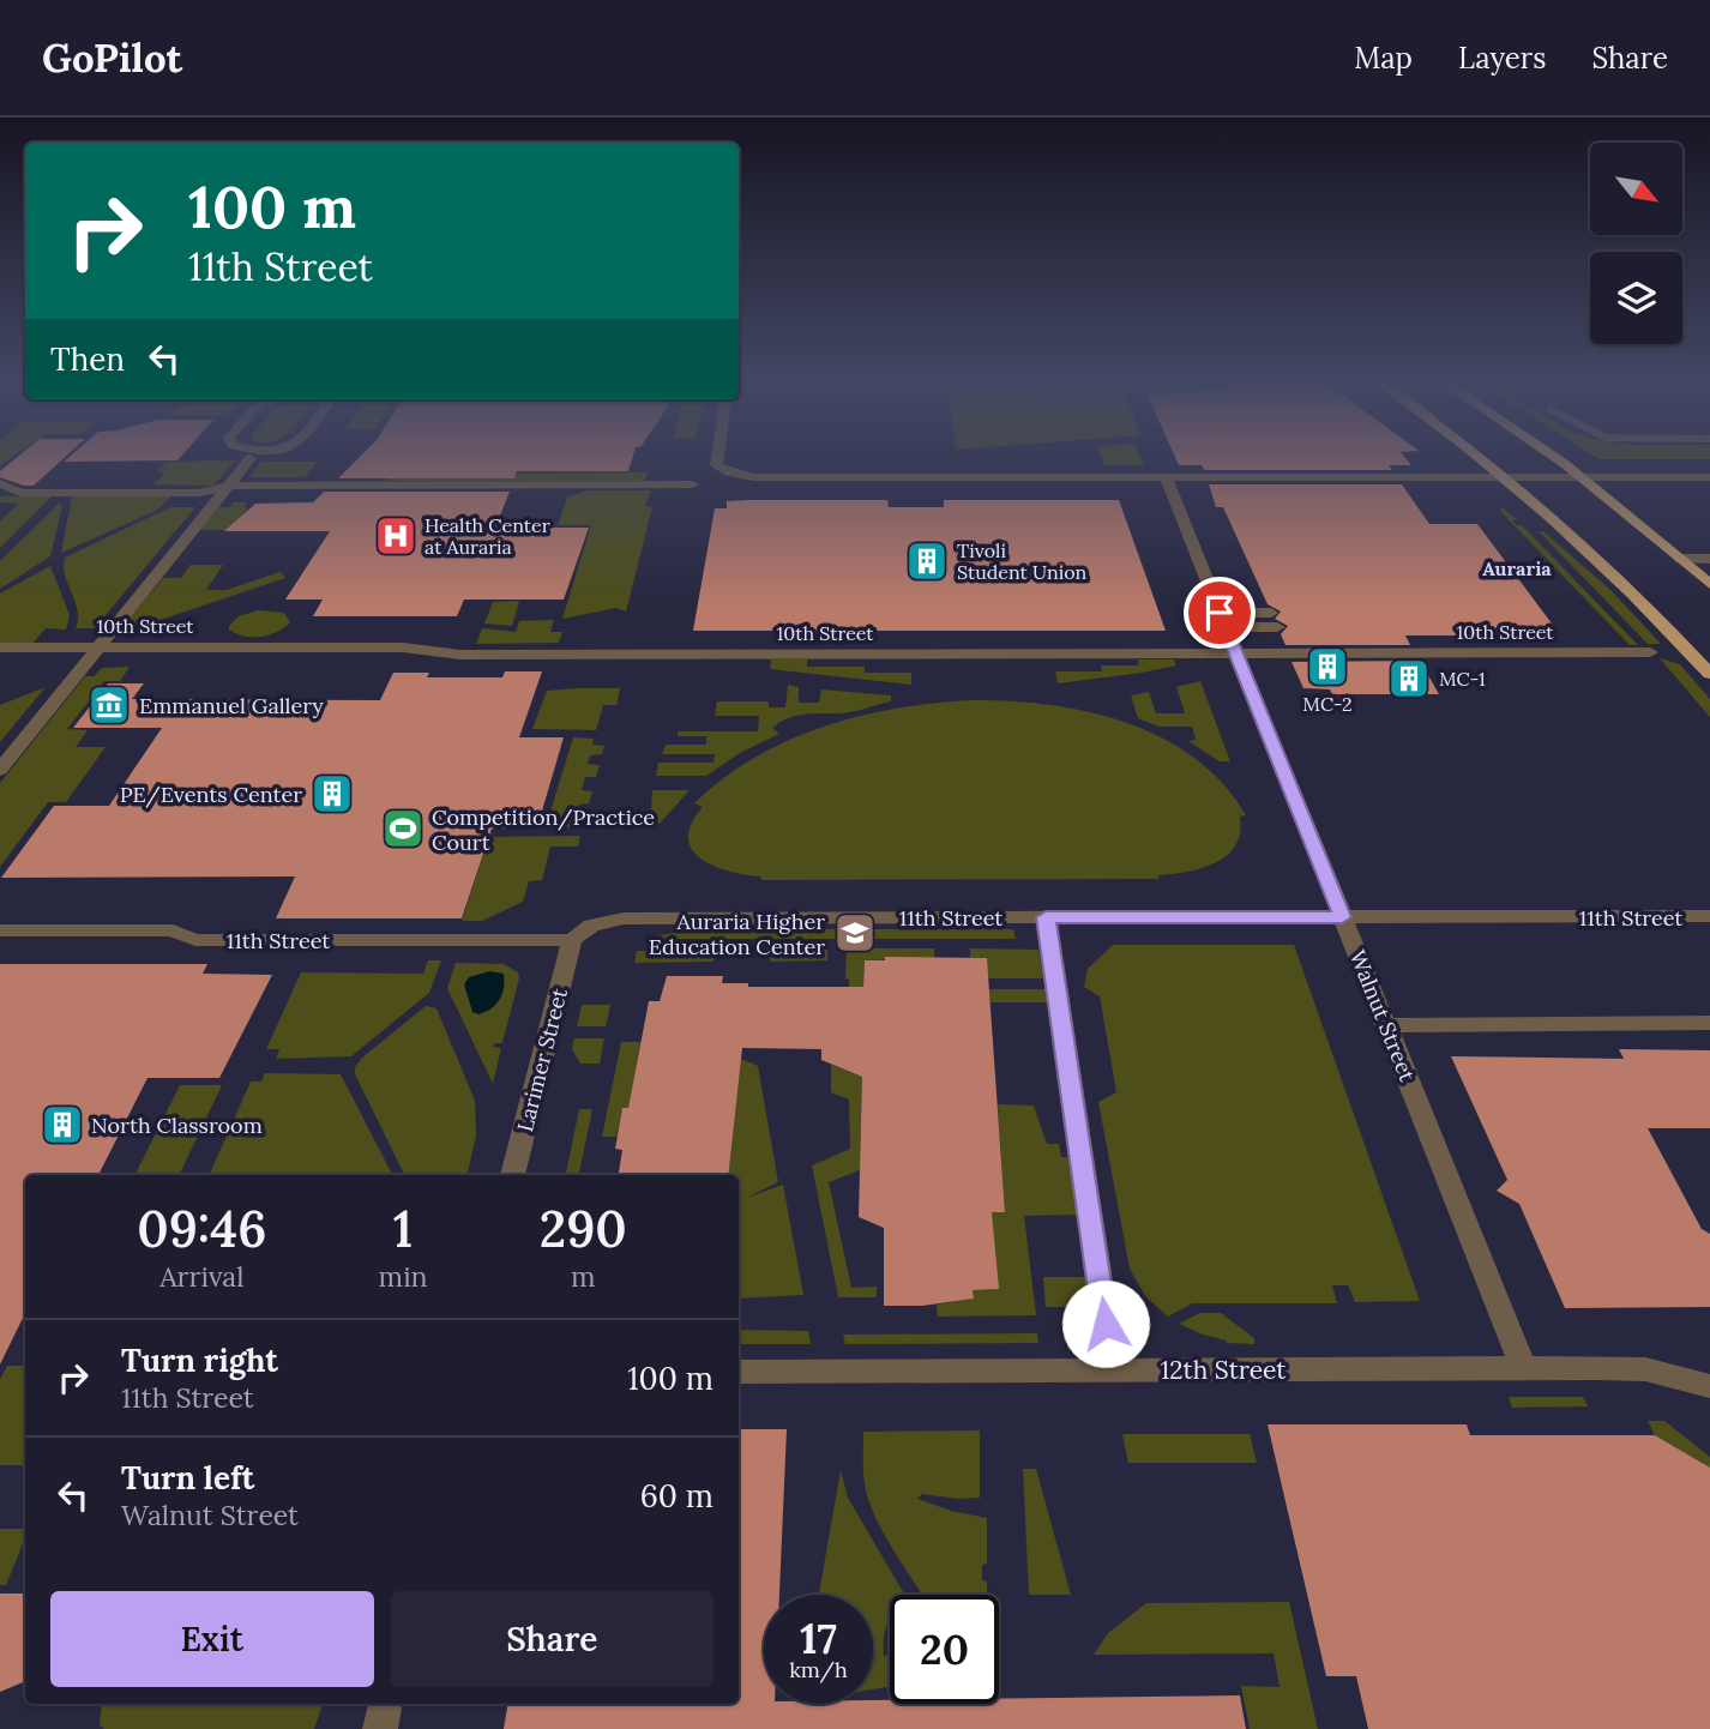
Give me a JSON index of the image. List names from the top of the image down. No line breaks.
{"streets":{"street":["10th Street","11th Street","Walnut Street","Larimer Street","12th Street"]},"crossings":[["10th Street","Walnut Street"],["11th Street","Walnut Street"],["11th Street","Larimer Street"],["Walnut Street","12th Street"]],"districts":["Auraria"],"places":{"hospital":["Health Center at Auraria"],"building":["Tivoli Student Union","MC-2","MC-1","PE/Events Center","North Classroom"],"museum":["Emmanuel Gallery"],"sports":["Competition/Practice Court"],"school or university":["Auraria Higher Education Center"]},"north":"bottom right","page":{"header":"GoPilot","nav":["Map","Layers","Share"],"turn":["100 m","11th Street"],"then":"Then","eta":["09:46","Arrival","1","min","290","m"],"list":[{"name":"Turn right","note":"11th Street","value":"100 m"},{"name":"Turn left","note":"Walnut Street","value":"60 m"}],"buttons":["Exit","Share"],"speed":"17 km/h","limit":"20"}}
